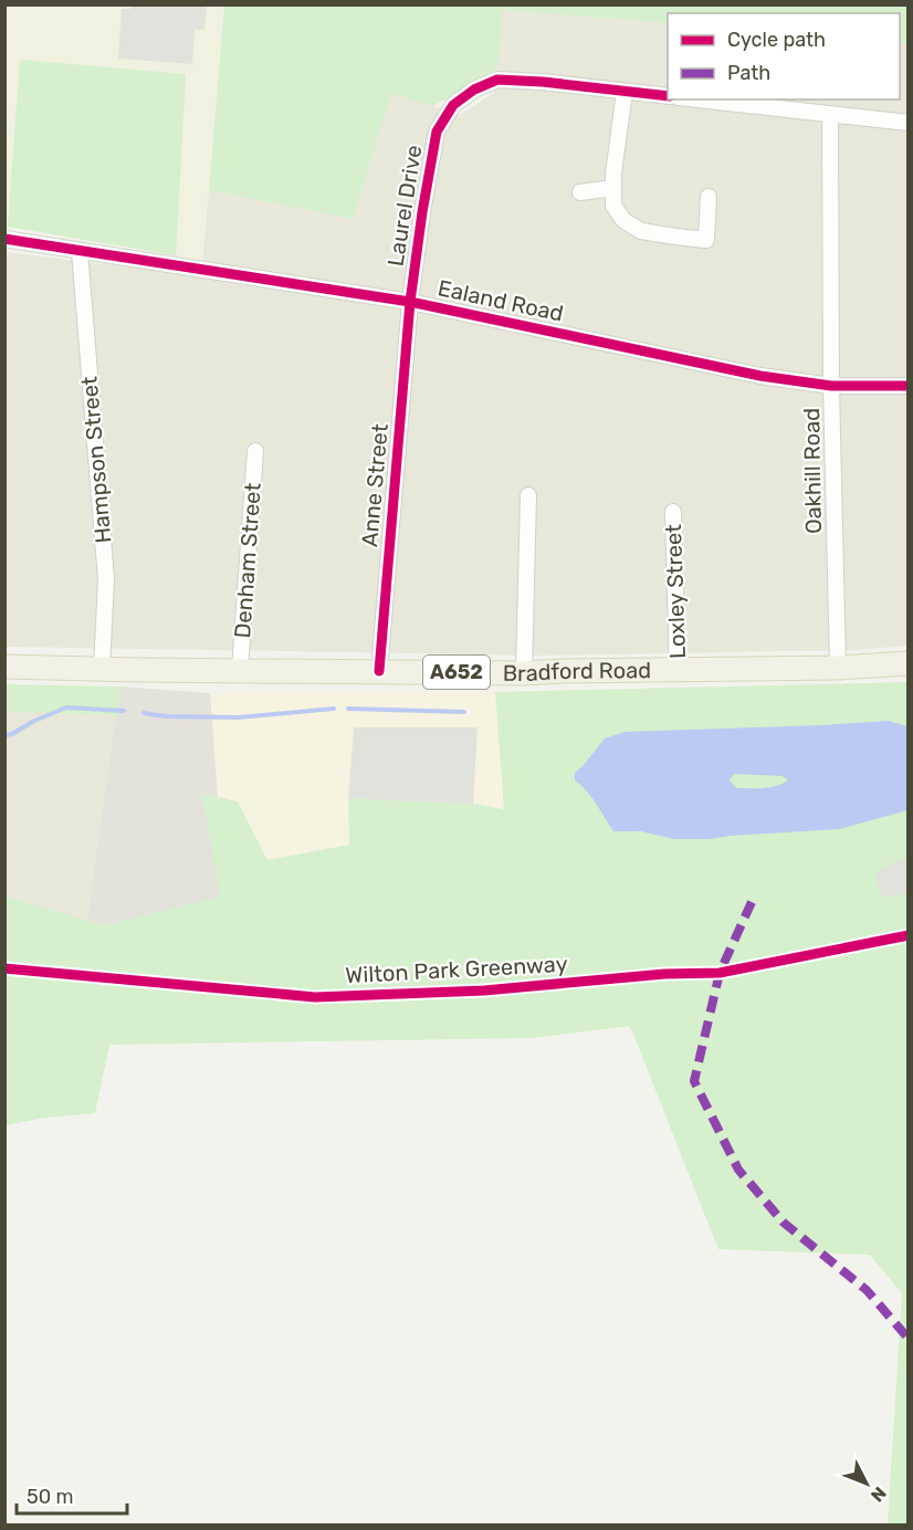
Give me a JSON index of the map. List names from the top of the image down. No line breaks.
{"streets":{"main road":["A652","Bradford Road"],"street":["Laurel Drive","Ealand Road","Hampson Street","Oakhill Road","Anne Street","Denham Street","Loxley Street"],"cycle path":["Wilton Park Greenway"]},"crossings":[["Laurel Drive","Ealand Road"],["Laurel Drive","Anne Street"],["Ealand Road","Hampson Street"],["Ealand Road","Oakhill Road"],["Ealand Road","Anne Street"],["Hampson Street","Bradford Road"],["Oakhill Road","Bradford Road"],["Anne Street","Bradford Road"],["Denham Street","Bradford Road"],["Loxley Street","Bradford Road"]],"legend":["Cycle path","Path"],"scale_bar":"50 m","north":"bottom right"}
